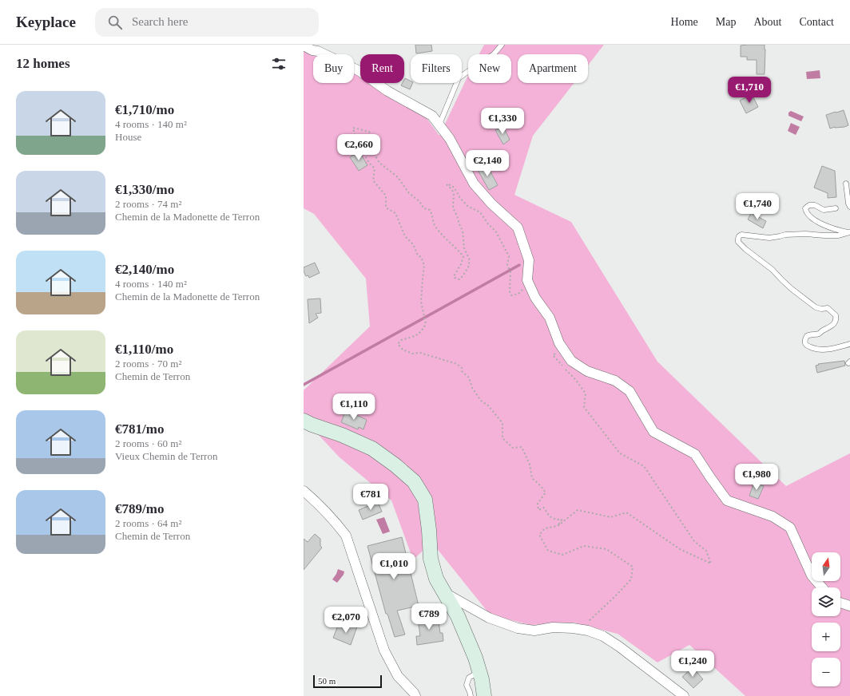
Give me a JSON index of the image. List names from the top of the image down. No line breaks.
{"scale_bar":"50 m","north":"top","page":{"header":"Keyplace","search":"Search here","nav":["Home","Map","About","Contact"],"heading":"12 homes","chip":["Buy","Rent","Filters","New","Apartment"],"price":["€1,710","€1,330","€2,660","€2,140","€1,740","€1,110","€1,980","€781","€1,010","€789","€2,070","€1,240"],"list":[{"name":"€1,710/mo","note":"4 rooms · 140 m² · House"},{"name":"€1,330/mo","note":"2 rooms · 74 m² · Chemin de la Madonette de Terron"},{"name":"€2,140/mo","note":"4 rooms · 140 m² · Chemin de la Madonette de Terron"},{"name":"€1,110/mo","note":"2 rooms · 70 m² · Chemin de Terron"},{"name":"€781/mo","note":"2 rooms · 60 m² · Vieux Chemin de Terron"},{"name":"€789/mo","note":"2 rooms · 64 m² · Chemin de Terron"}],"map_buttons":["+","−"],"scale":"50 m"}}
